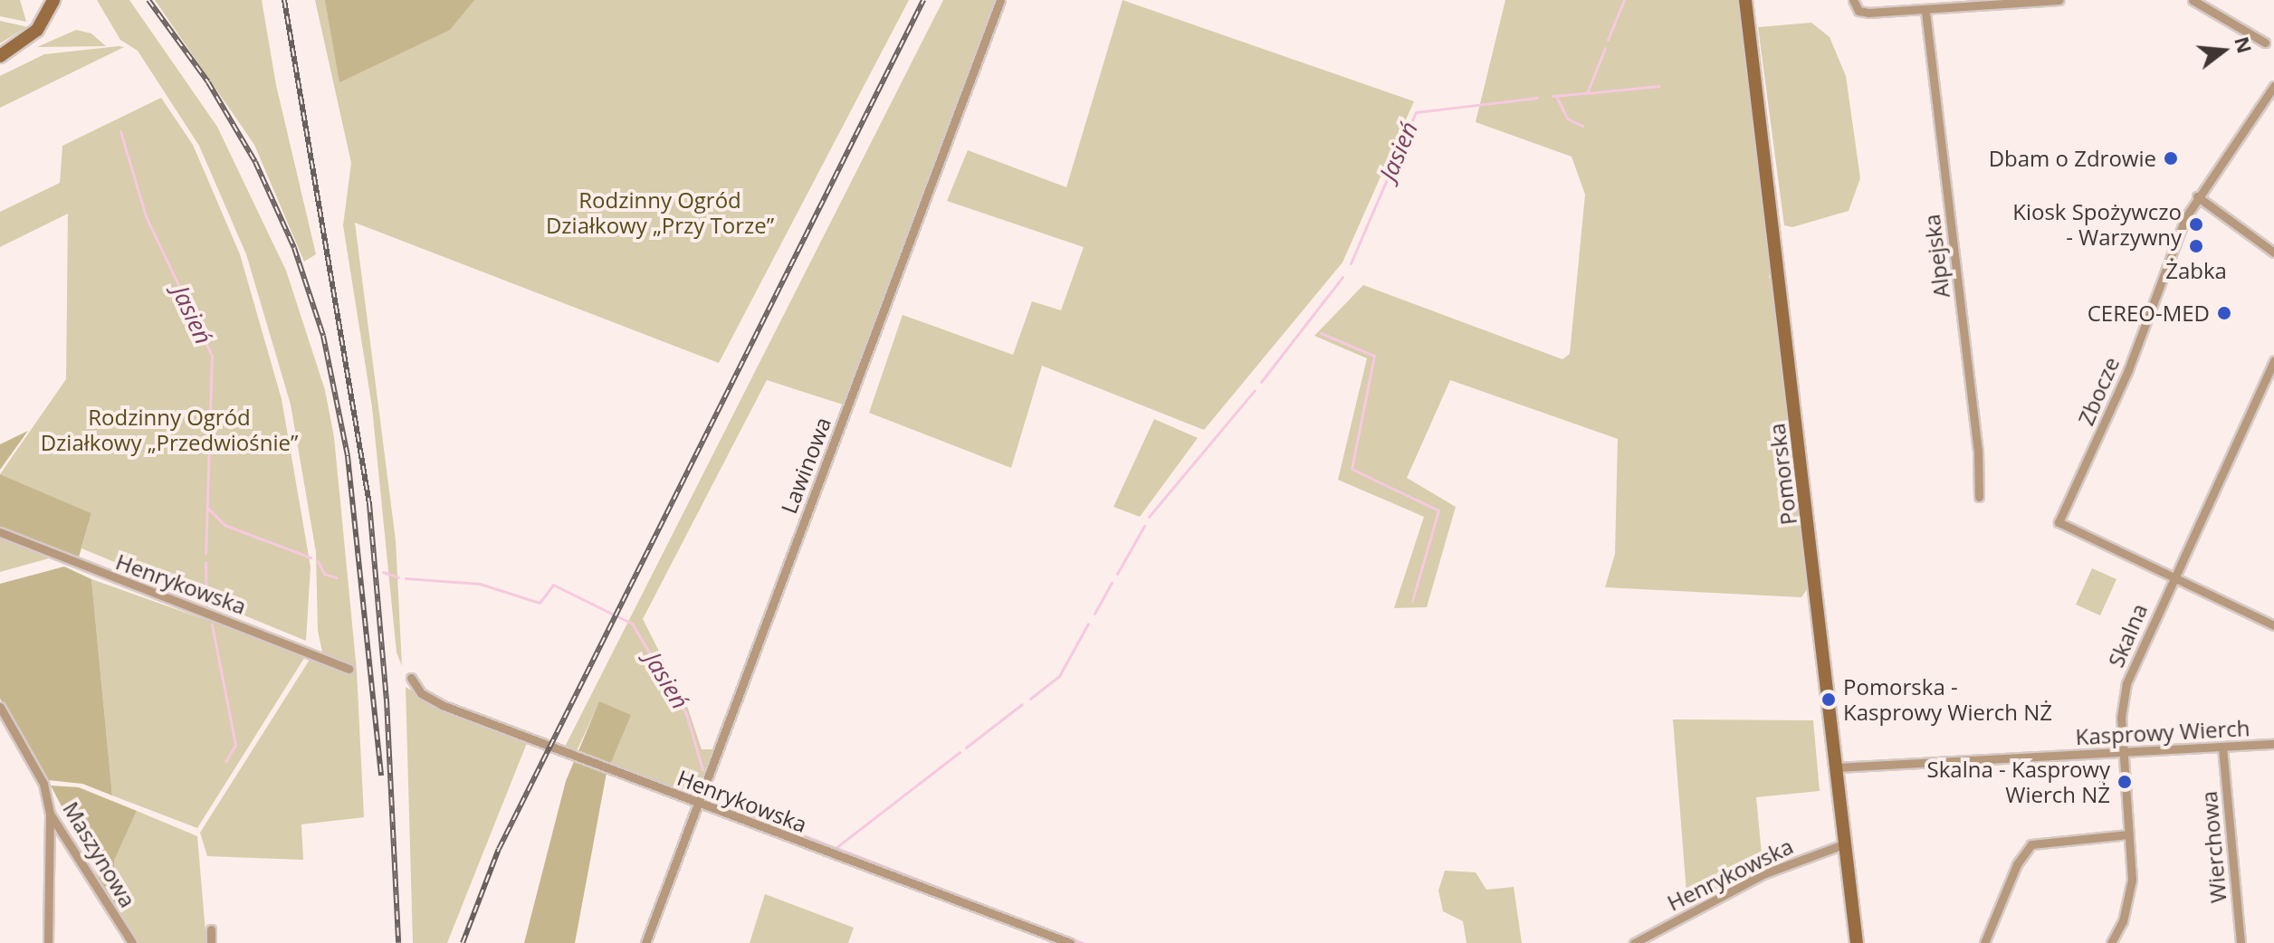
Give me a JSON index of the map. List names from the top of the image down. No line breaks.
{"streets":{"street":["Alpejska","Zbocze","Lawinowa","Pomorska","Henrykowska","Skalna","Kasprowy Wierch","Wierchowa","Maszynowa"]},"crossings":[["Zbocze","Skalna"],["Lawinowa","Henrykowska"],["Pomorska","Henrykowska"],["Pomorska","Kasprowy Wierch"],["Skalna","Kasprowy Wierch"],["Kasprowy Wierch","Wierchowa"]],"water":["Jasień"],"parks":["Rodzinny Ogród Działkowy „Przy Torze”","Rodzinny Ogród Działkowy „Przedwiośnie”"],"places":["Dbam o Zdrowie","Kiosk Spożywczo - Warzywny","Żabka","CEREO-MED","Pomorska - Kasprowy Wierch NŻ","Skalna - Kasprowy Wierch NŻ"],"north":"right"}
